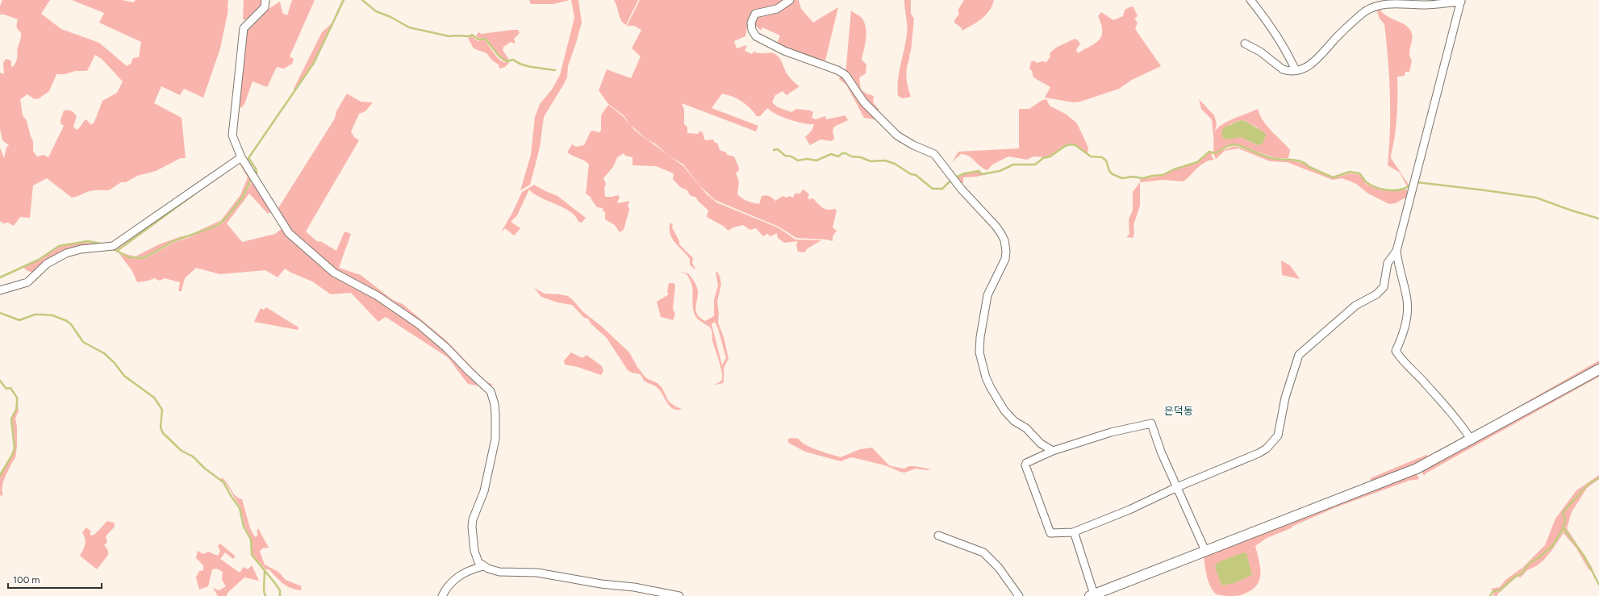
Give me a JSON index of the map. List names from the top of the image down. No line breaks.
{"districts":["은덕동"],"scale_bar":"100 m"}
